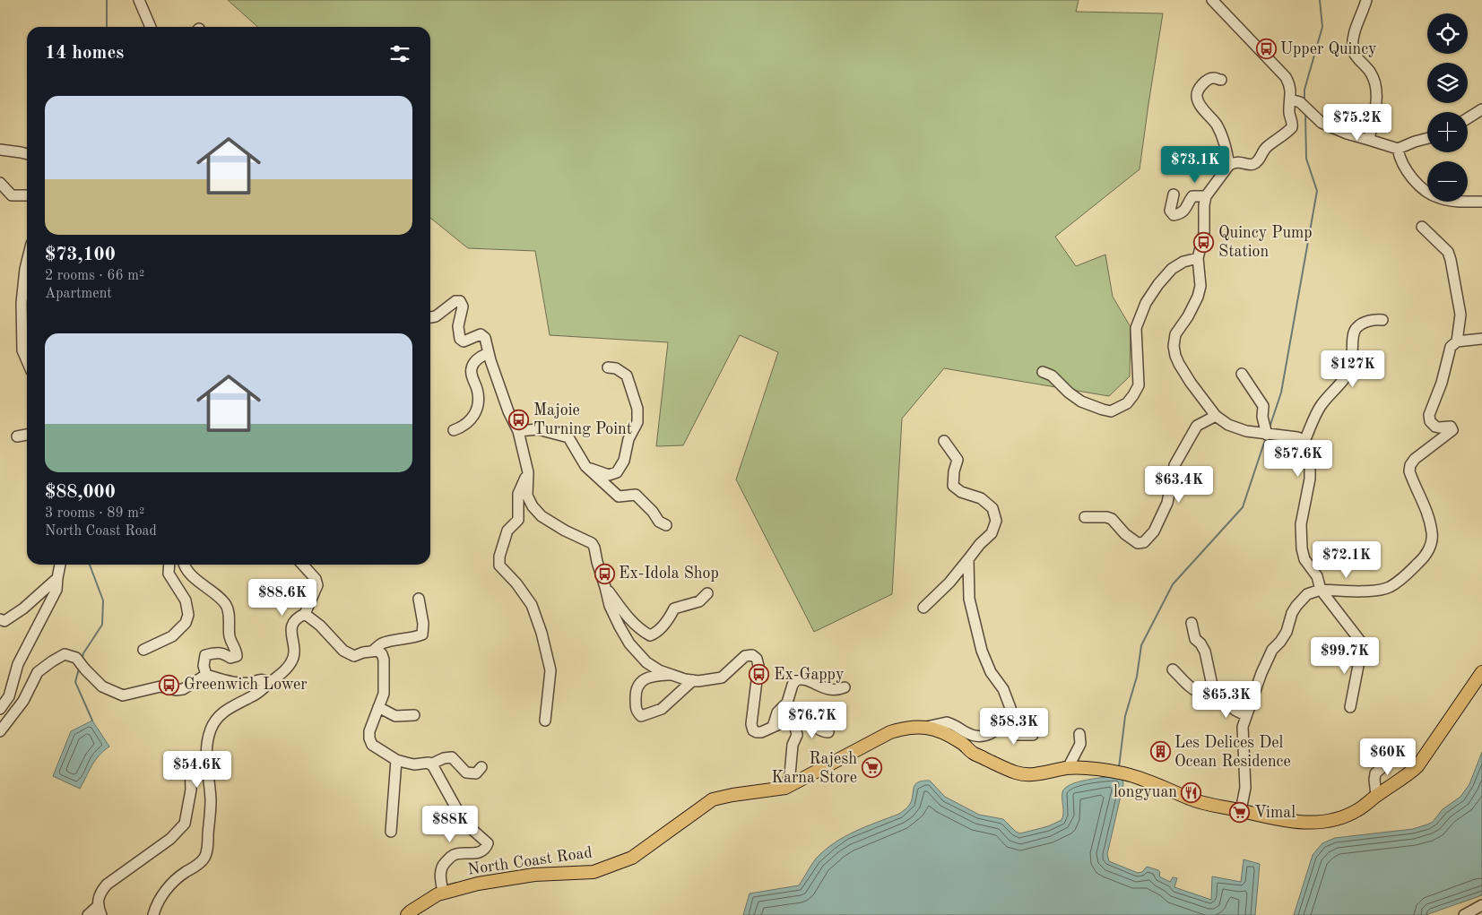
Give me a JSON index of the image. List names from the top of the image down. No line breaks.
{"streets":{"main road":["North Coast Road"]},"places":{"bus stop":["Upper Quincy","Quincy Pump Station","Majoie Turning Point","Ex-Idola Shop","Ex-Gappy","Greenwich Lower"],"building":["Les Delices Del Ocean Residence"],"supermarket":["Rajesh Karna Store","Vimal"],"restaurant":["longyuan"]},"page":{"map_buttons":["+","−"],"heading":"14 homes","list":[{"name":"$73,100","note":"2 rooms · 66 m² · Apartment"},{"name":"$88,000","note":"3 rooms · 89 m² · North Coast Road"}],"price":["$75.2K","$73.1K","$127K","$57.6K","$63.4K","$72.1K","$88.6K","$99.7K","$65.3K","$76.7K","$58.3K","$60K","$54.6K","$88K"]}}
